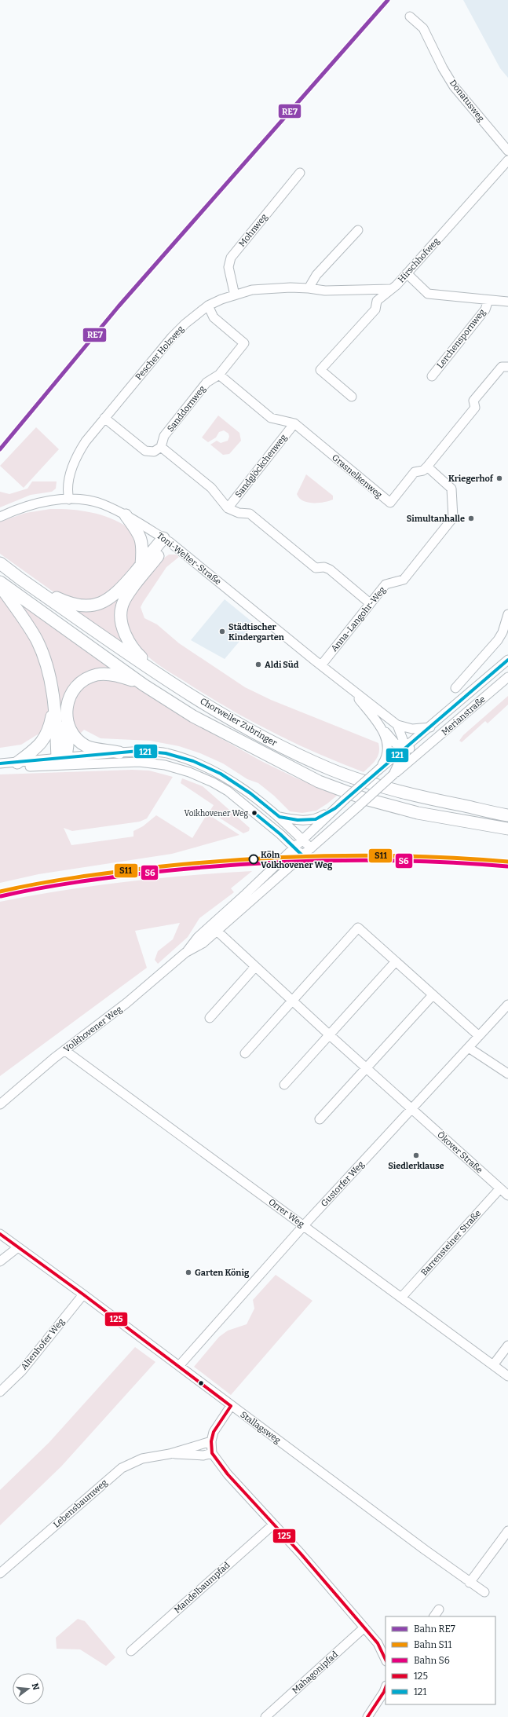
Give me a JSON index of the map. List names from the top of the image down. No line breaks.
{"streets":{"highway":["Chorweiler Zubringer"],"street":["Donatusweg","Mohnweg","Hirschhofweg","Lerchenspornweg","Pescher Holzweg","Sanddornweg","Sandglöckchenweg","Grasnelkenweg","Toni-Welter-Straße","Anna-Langohr-Weg","Merianstraße","Volkhovener Weg","Ökover Straße","Gustorfer Weg","Orrer Weg","Barrensteiner Straße","Altenhofer Weg","Stallagsweg","Lebensbaumweg","Mandelbaumpfad","Mahagonipfad"]},"crossings":[["Mohnweg","Pescher Holzweg"],["Hirschhofweg","Lerchenspornweg"],["Hirschhofweg","Pescher Holzweg"],["Pescher Holzweg","Sanddornweg"],["Pescher Holzweg","Toni-Welter-Straße"],["Sanddornweg","Grasnelkenweg"],["Sandglöckchenweg","Grasnelkenweg"],["Grasnelkenweg","Anna-Langohr-Weg"],["Toni-Welter-Straße","Anna-Langohr-Weg"],["Toni-Welter-Straße","Merianstraße"],["Toni-Welter-Straße","Volkhovener Weg"],["Merianstraße","Volkhovener Weg"],["Volkhovener Weg","Ökover Straße"],["Volkhovener Weg","Orrer Weg"],["Ökover Straße","Gustorfer Weg"],["Ökover Straße","Barrensteiner Straße"],["Gustorfer Weg","Orrer Weg"],["Gustorfer Weg","Stallagsweg"],["Orrer Weg","Barrensteiner Straße"],["Altenhofer Weg","Stallagsweg"]],"places":["Kriegerhof","Simultanhalle","Städtischer Kindergarten","Aldi Süd","Volkhovener Weg","Köln Volkhovener Weg","Siedlerklause","Garten König"],"lines":["rail line RE7","transit line 121","rail line S11","rail line S6","transit line 125"],"legend":["Bahn RE7","Bahn S11","Bahn S6","125","121"],"north":"right"}
